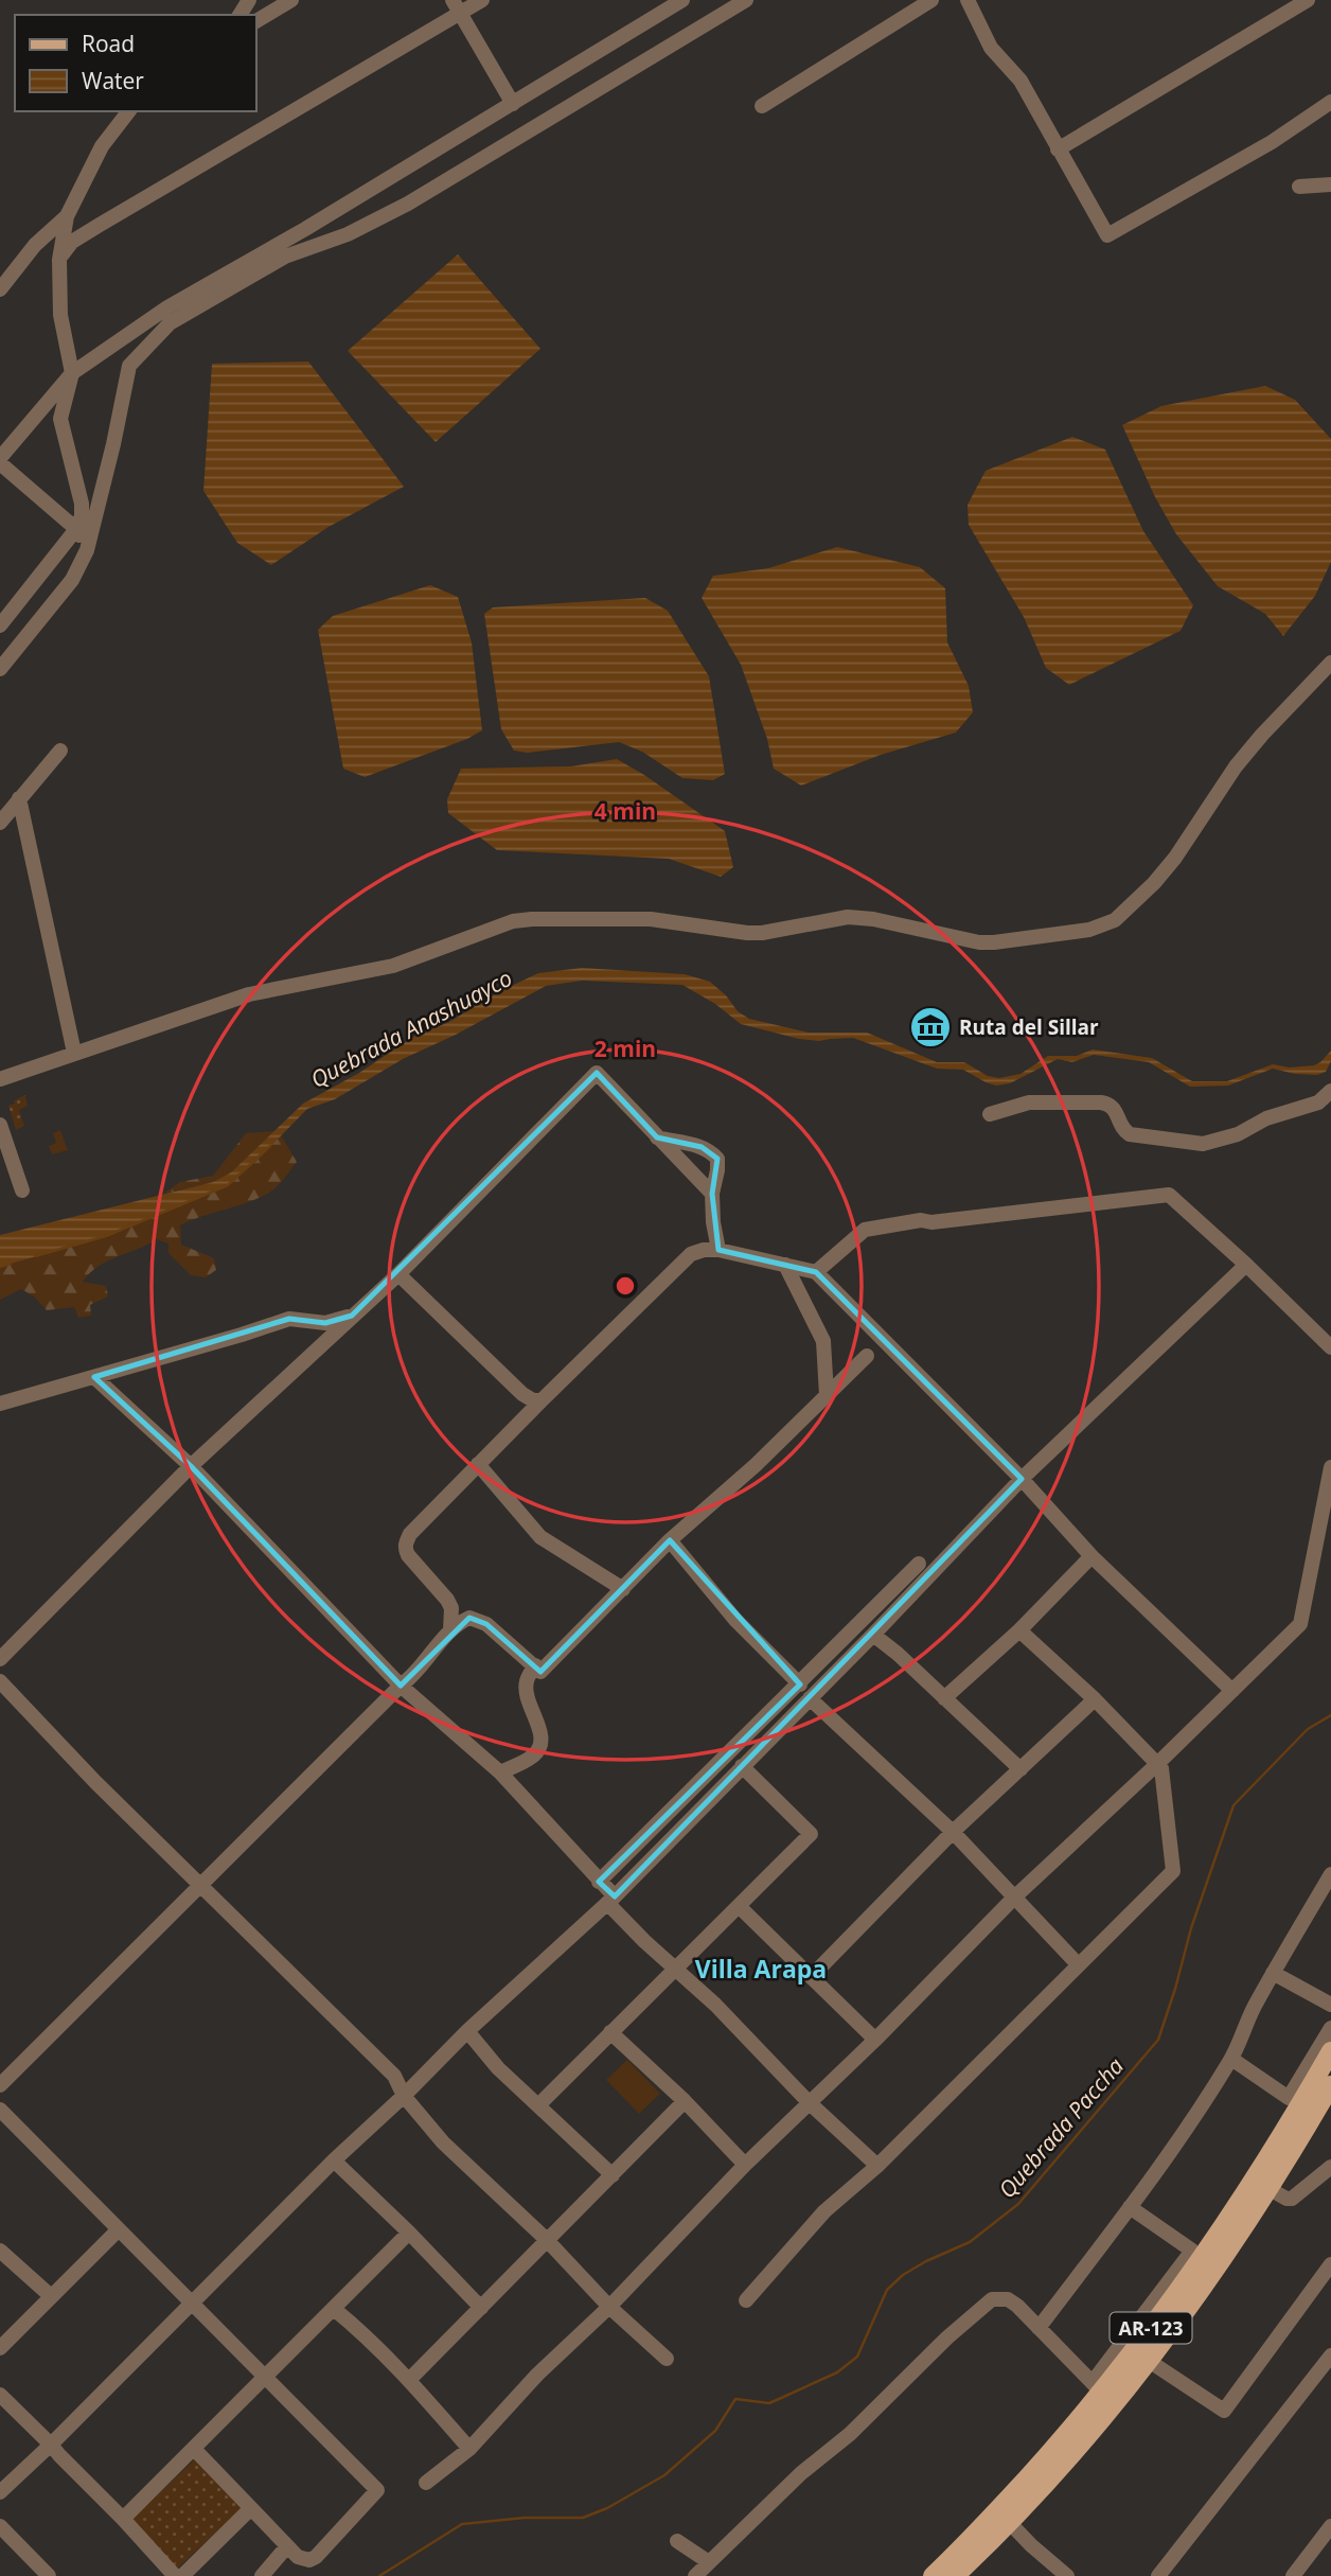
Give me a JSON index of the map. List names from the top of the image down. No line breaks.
{"streets":{"main road":["AR-123"]},"districts":["Villa Arapa"],"water":["Quebrada Anashuayco","Quebrada Paccha"],"places":{"museum":["Ruta del Sillar"]},"legend":["Road","Water"],"rings":["4 min","2 min"]}
